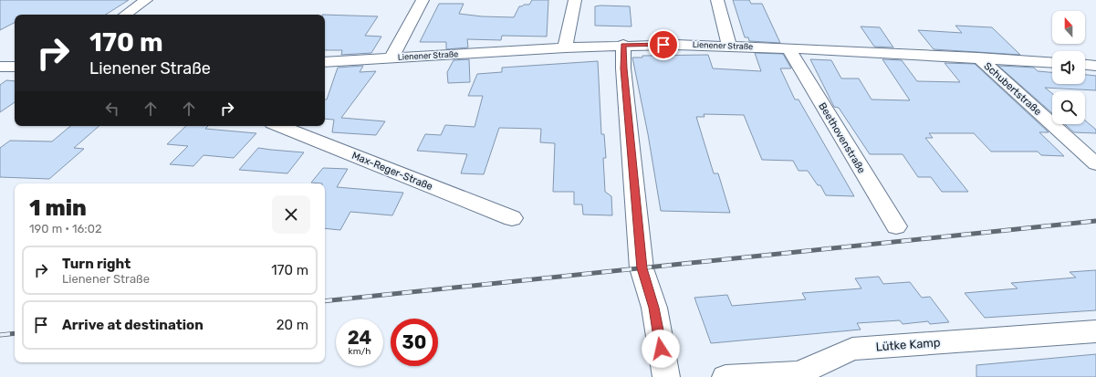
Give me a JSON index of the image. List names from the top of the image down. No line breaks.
{"streets":{"street":["Lienener Straße","Schubertstraße","Beethovenstraße","Max-Reger-Straße","Lütke Kamp"]},"crossings":[["Lienener Straße","Schubertstraße"],["Lienener Straße","Beethovenstraße"]],"north":"top","page":{"turn":["170 m","Lienener Straße"],"heading":["1 min","190 m · 16:02"],"list":[{"name":"Turn right","note":"Lienener Straße","value":"170 m"},{"name":"Arrive at destination","value":"20 m"}],"speed":"24 km/h","limit":"30"}}
